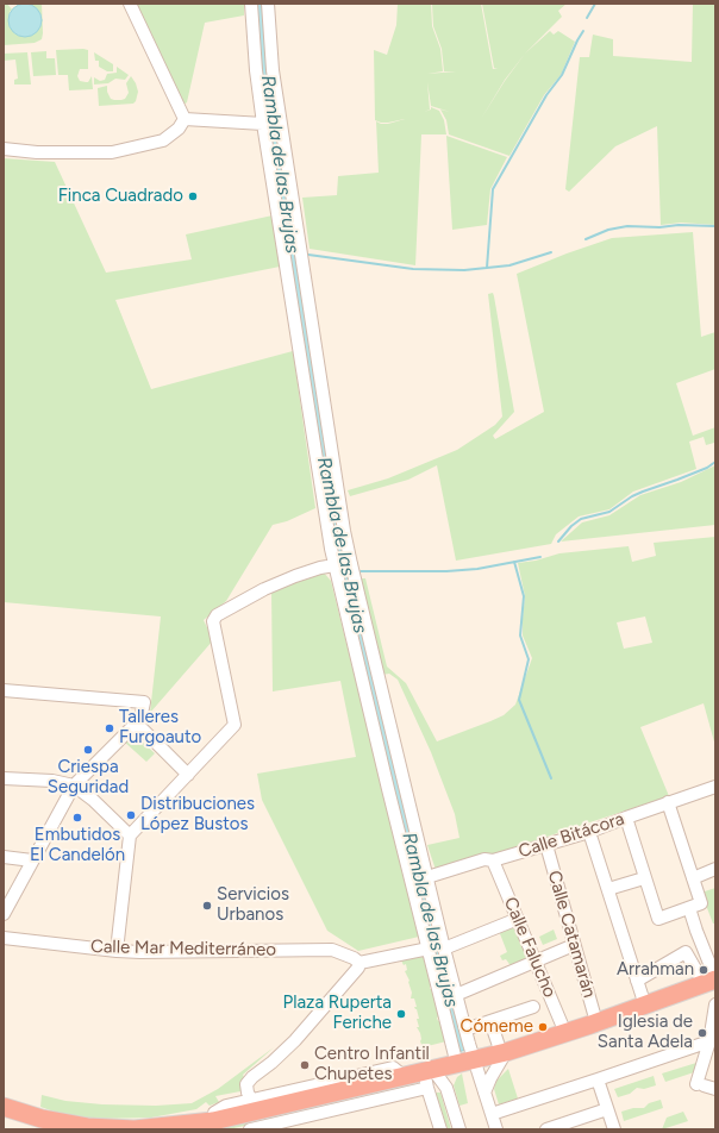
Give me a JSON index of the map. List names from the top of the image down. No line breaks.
{"streets":{"street":["Calle Bitácora","Calle Catamarán","Calle Falucho","Calle Mar Mediterráneo"]},"crossings":[["Calle Bitácora","Calle Catamarán"],["Calle Bitácora","Calle Falucho"]],"water":["Rambla de las Brujas"],"places":["Finca Cuadrado","Talleres Furgoauto","Criespa Seguridad","Distribuciones López Bustos","Embutidos El Candelón","Servicios Urbanos","Arrahman","Plaza Ruperta Feriche","Cómeme","Iglesia de Santa Adela","Centro Infantil Chupetes"]}
